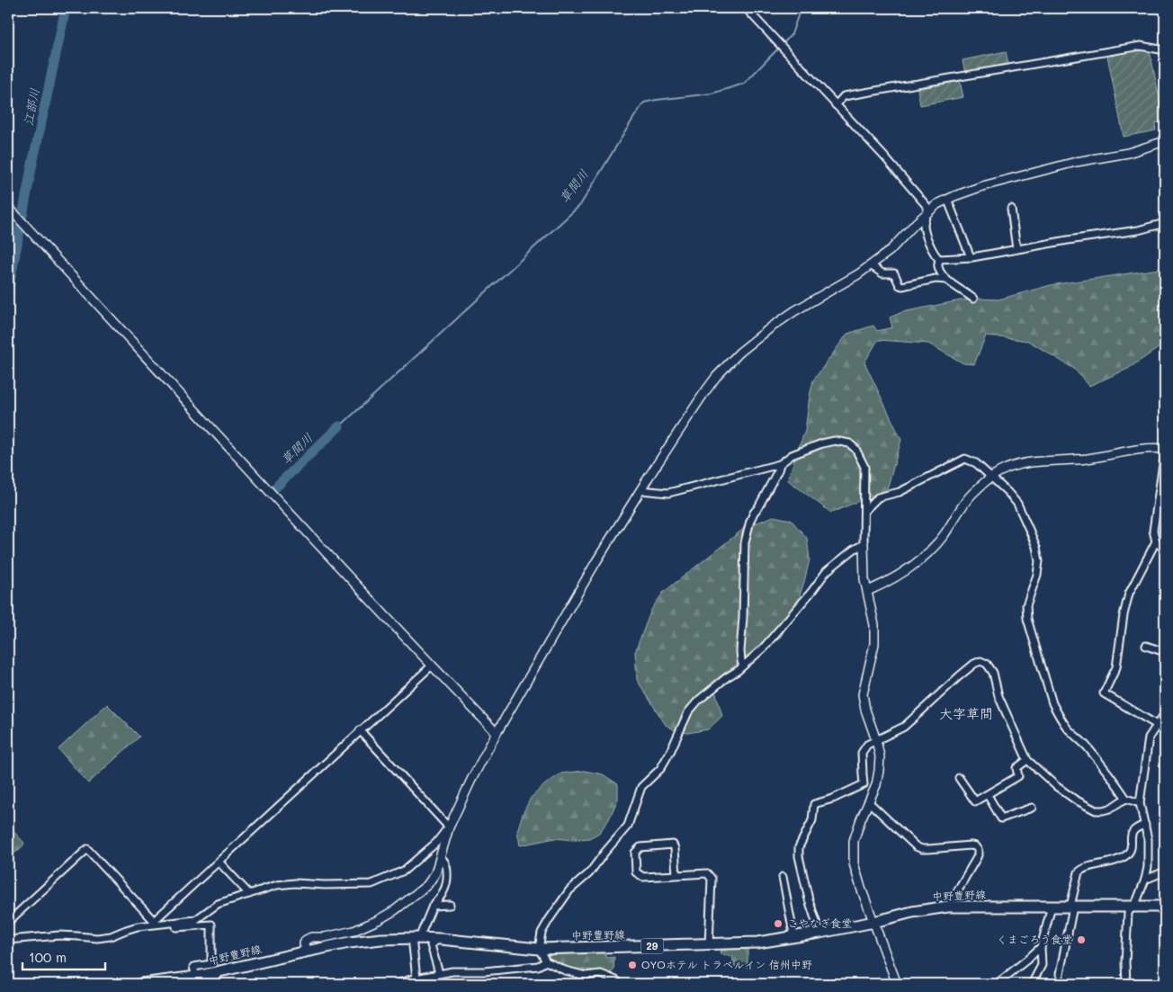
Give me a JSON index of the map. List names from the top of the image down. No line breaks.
{"streets":{"main road":["中野豊野線","29"]},"districts":["大字草間"],"water":["江部川","草間川"],"places":["こやなぎ食堂","くまごろう食堂","OYOホテル トラベルイン 信州中野"],"scale_bar":"100 m"}
